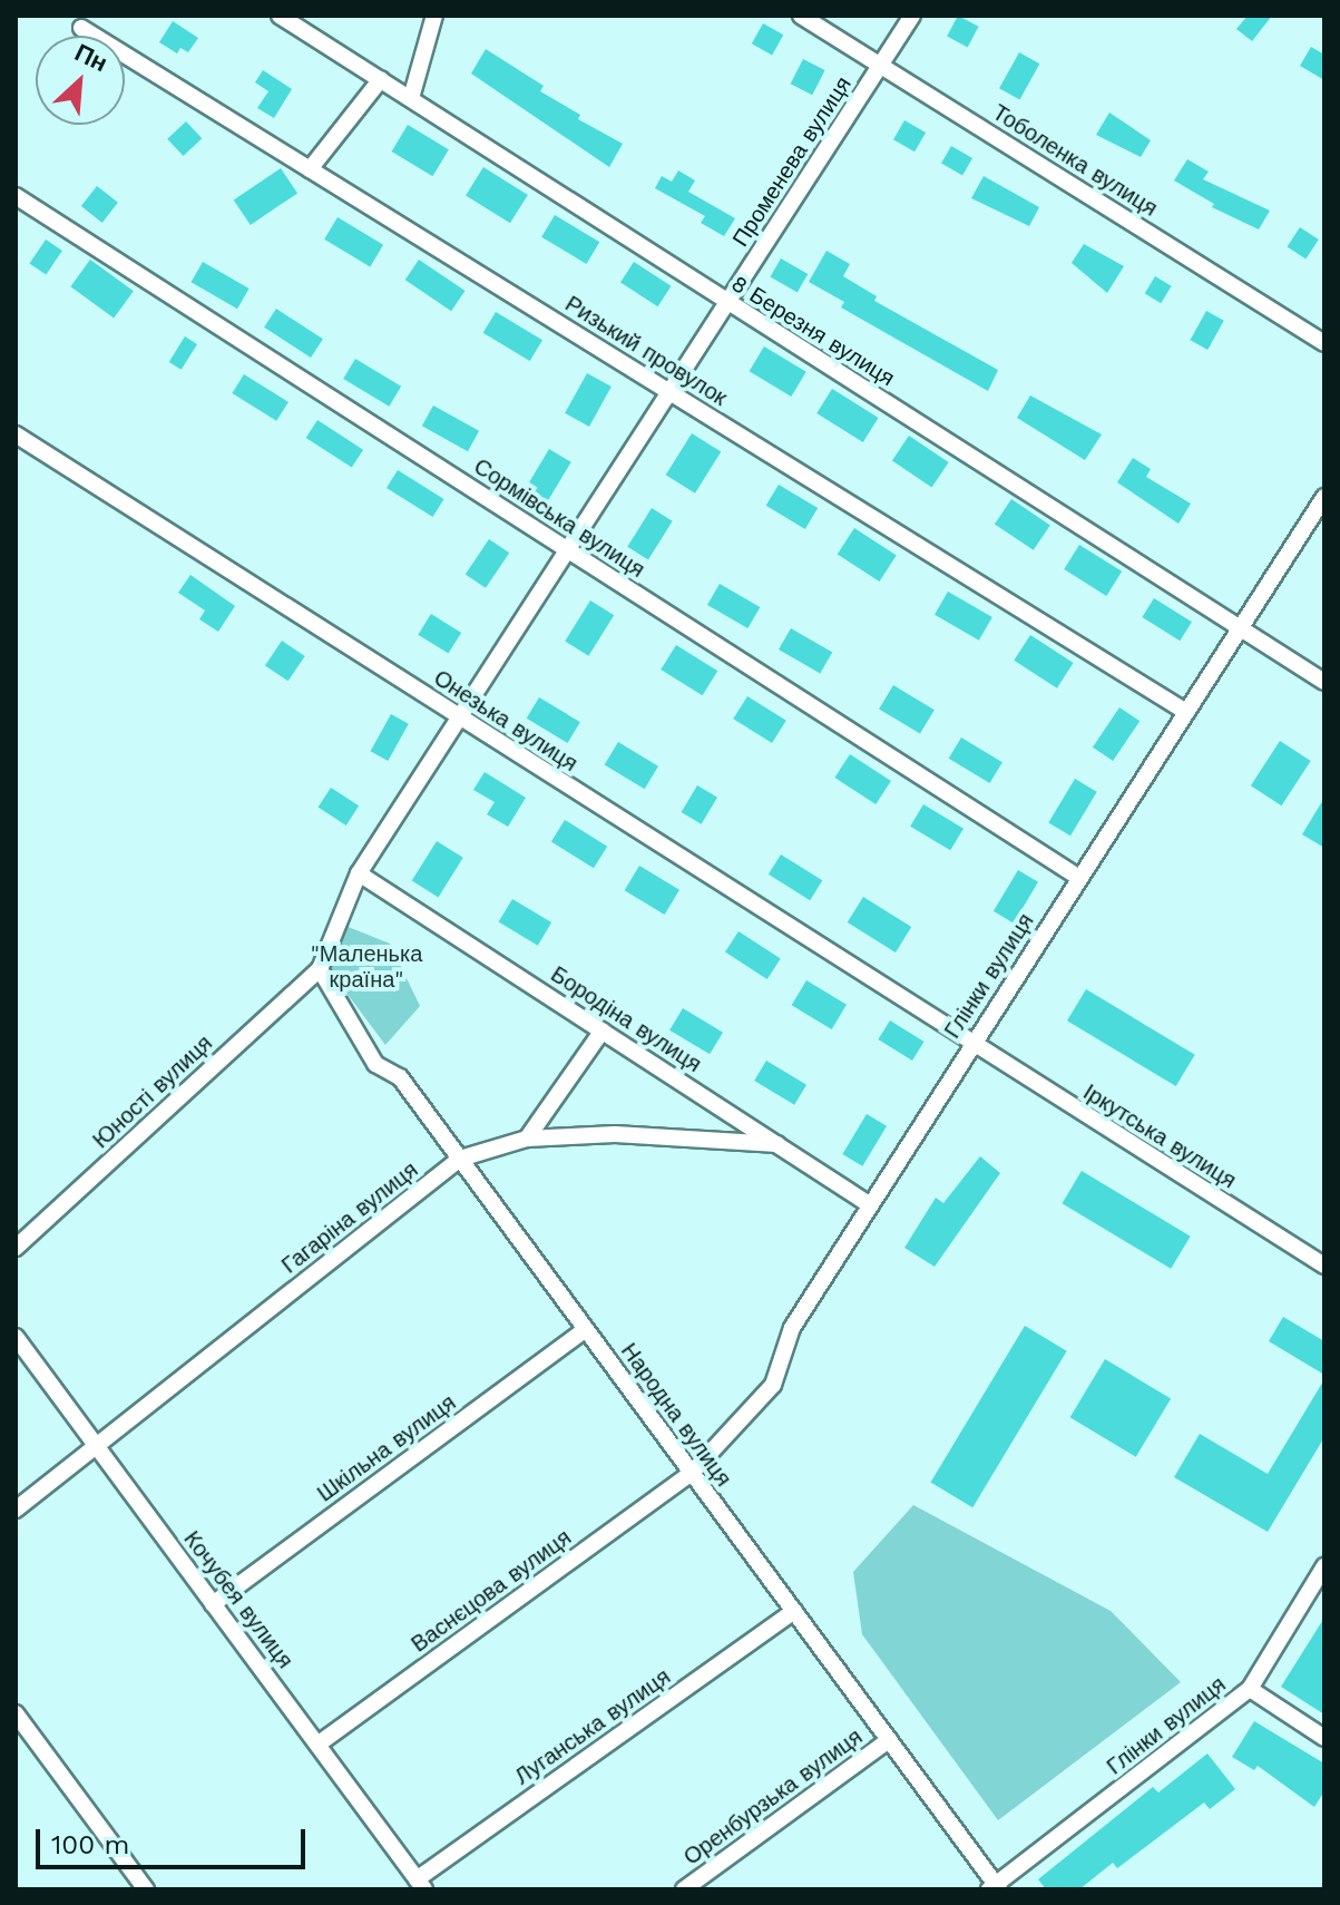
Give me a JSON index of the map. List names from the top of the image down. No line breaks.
{"streets":{"street":["Тоболенка вулиця","Променева вулиця","8 Березня вулиця","Ризький провулок","Сормівська вулиця","Онезька вулиця","Глінки вулиця","Бородіна вулиця","Юності вулиця","Іркутська вулиця","Гагаріна вулиця","Народна вулиця","Шкільна вулиця","Васнєцова вулиця","Кочубея вулиця","Луганська вулиця","Оренбурзька вулиця"]},"crossings":[["Тоболенка вулиця","Променева вулиця"],["Променева вулиця","8 Березня вулиця"],["Променева вулиця","Ризький провулок"],["Променева вулиця","Сормівська вулиця"],["Променева вулиця","Онезька вулиця"],["Променева вулиця","Бородіна вулиця"],["Променева вулиця","Юності вулиця"],["Променева вулиця","Народна вулиця"],["8 Березня вулиця","Глінки вулиця"],["Ризький провулок","Глінки вулиця"],["Сормівська вулиця","Глінки вулиця"],["Онезька вулиця","Глінки вулиця"],["Онезька вулиця","Іркутська вулиця"],["Глінки вулиця","Бородіна вулиця"],["Глінки вулиця","Іркутська вулиця"],["Глінки вулиця","Народна вулиця"],["Глінки вулиця","Васнєцова вулиця"],["Бородіна вулиця","Гагаріна вулиця"],["Юності вулиця","Народна вулиця"],["Гагаріна вулиця","Народна вулиця"],["Гагаріна вулиця","Кочубея вулиця"],["Народна вулиця","Шкільна вулиця"],["Народна вулиця","Васнєцова вулиця"],["Народна вулиця","Луганська вулиця"],["Народна вулиця","Оренбурзька вулиця"],["Шкільна вулиця","Кочубея вулиця"],["Васнєцова вулиця","Кочубея вулиця"],["Кочубея вулиця","Луганська вулиця"]],"parks":["\"Маленька країна\""],"scale_bar":"100 m","north":"top right"}
